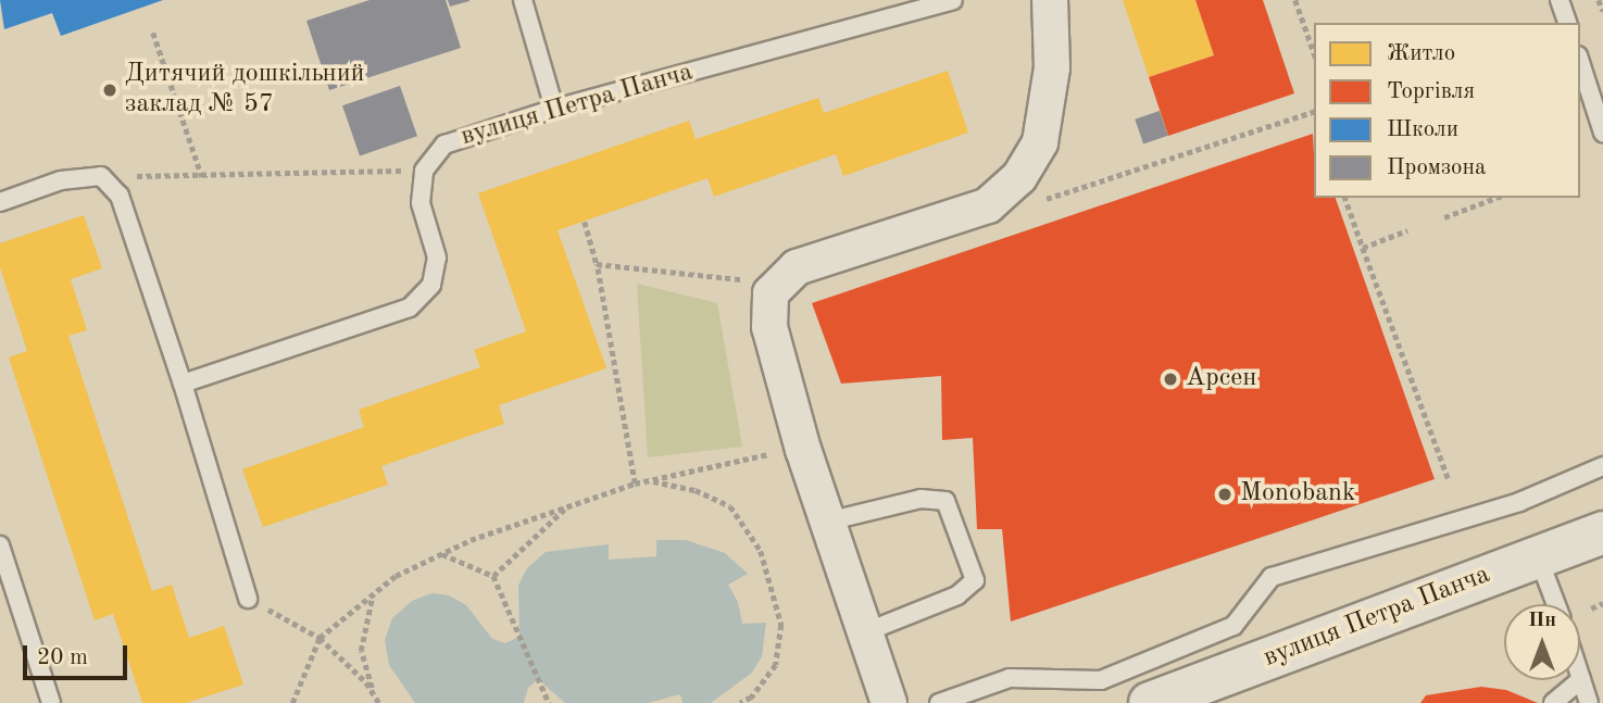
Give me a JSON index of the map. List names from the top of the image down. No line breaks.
{"streets":{"street":["вулиця Петра Панча"]},"places":["Дитячий дошкільний заклад № 57","Арсен","Monobank"],"legend":["Житло","Торгівля","Школи","Промзона"],"scale_bar":"20 m","north":"top"}
